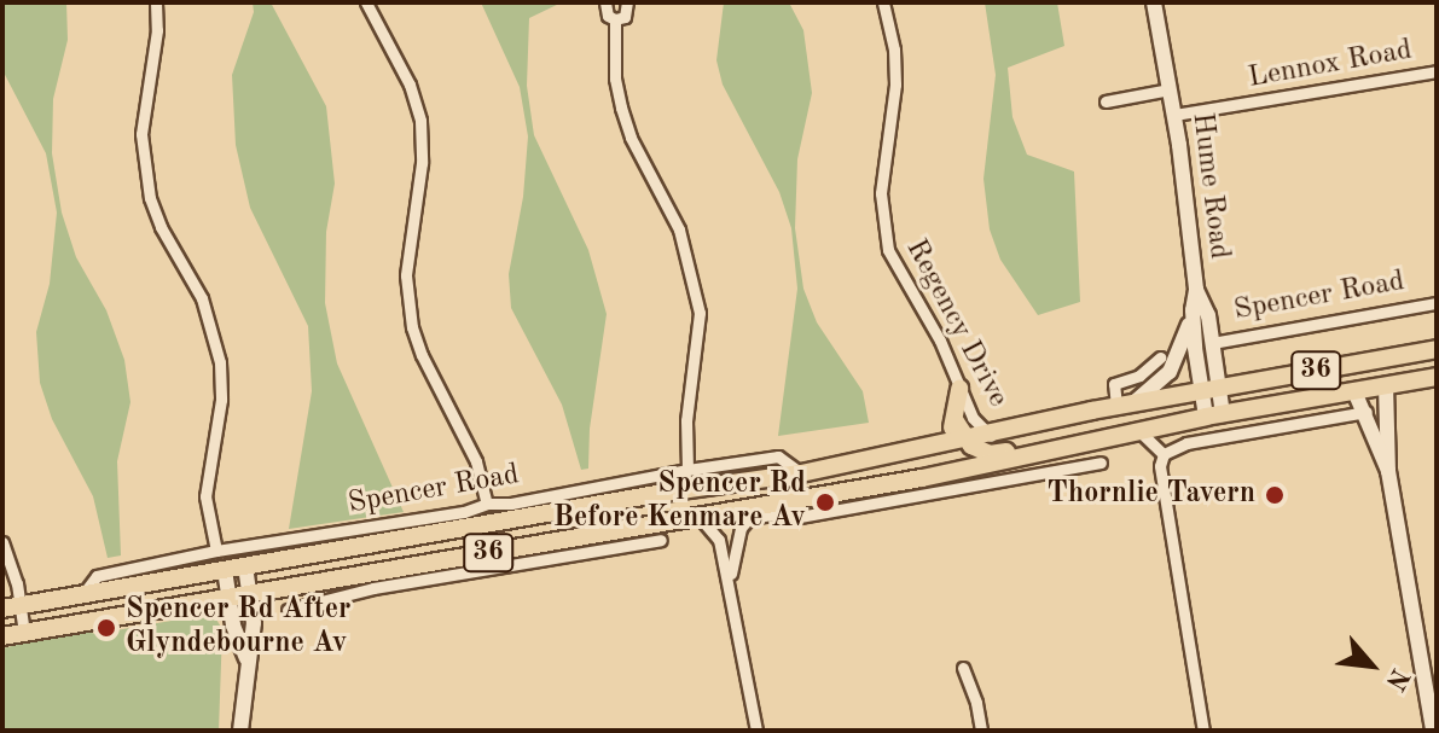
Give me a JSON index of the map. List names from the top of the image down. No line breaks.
{"streets":{"main road":["Spencer Road","36"],"street":["Lennox Road","Hume Road","Regency Drive"]},"crossings":[["Lennox Road","Hume Road"],["Hume Road","Spencer Road"],["Hume Road","36"],["Spencer Road","Regency Drive"]],"places":["Thornlie Tavern","Spencer Rd Before Kenmare Av","Spencer Rd After Glyndebourne Av"],"north":"bottom right"}
